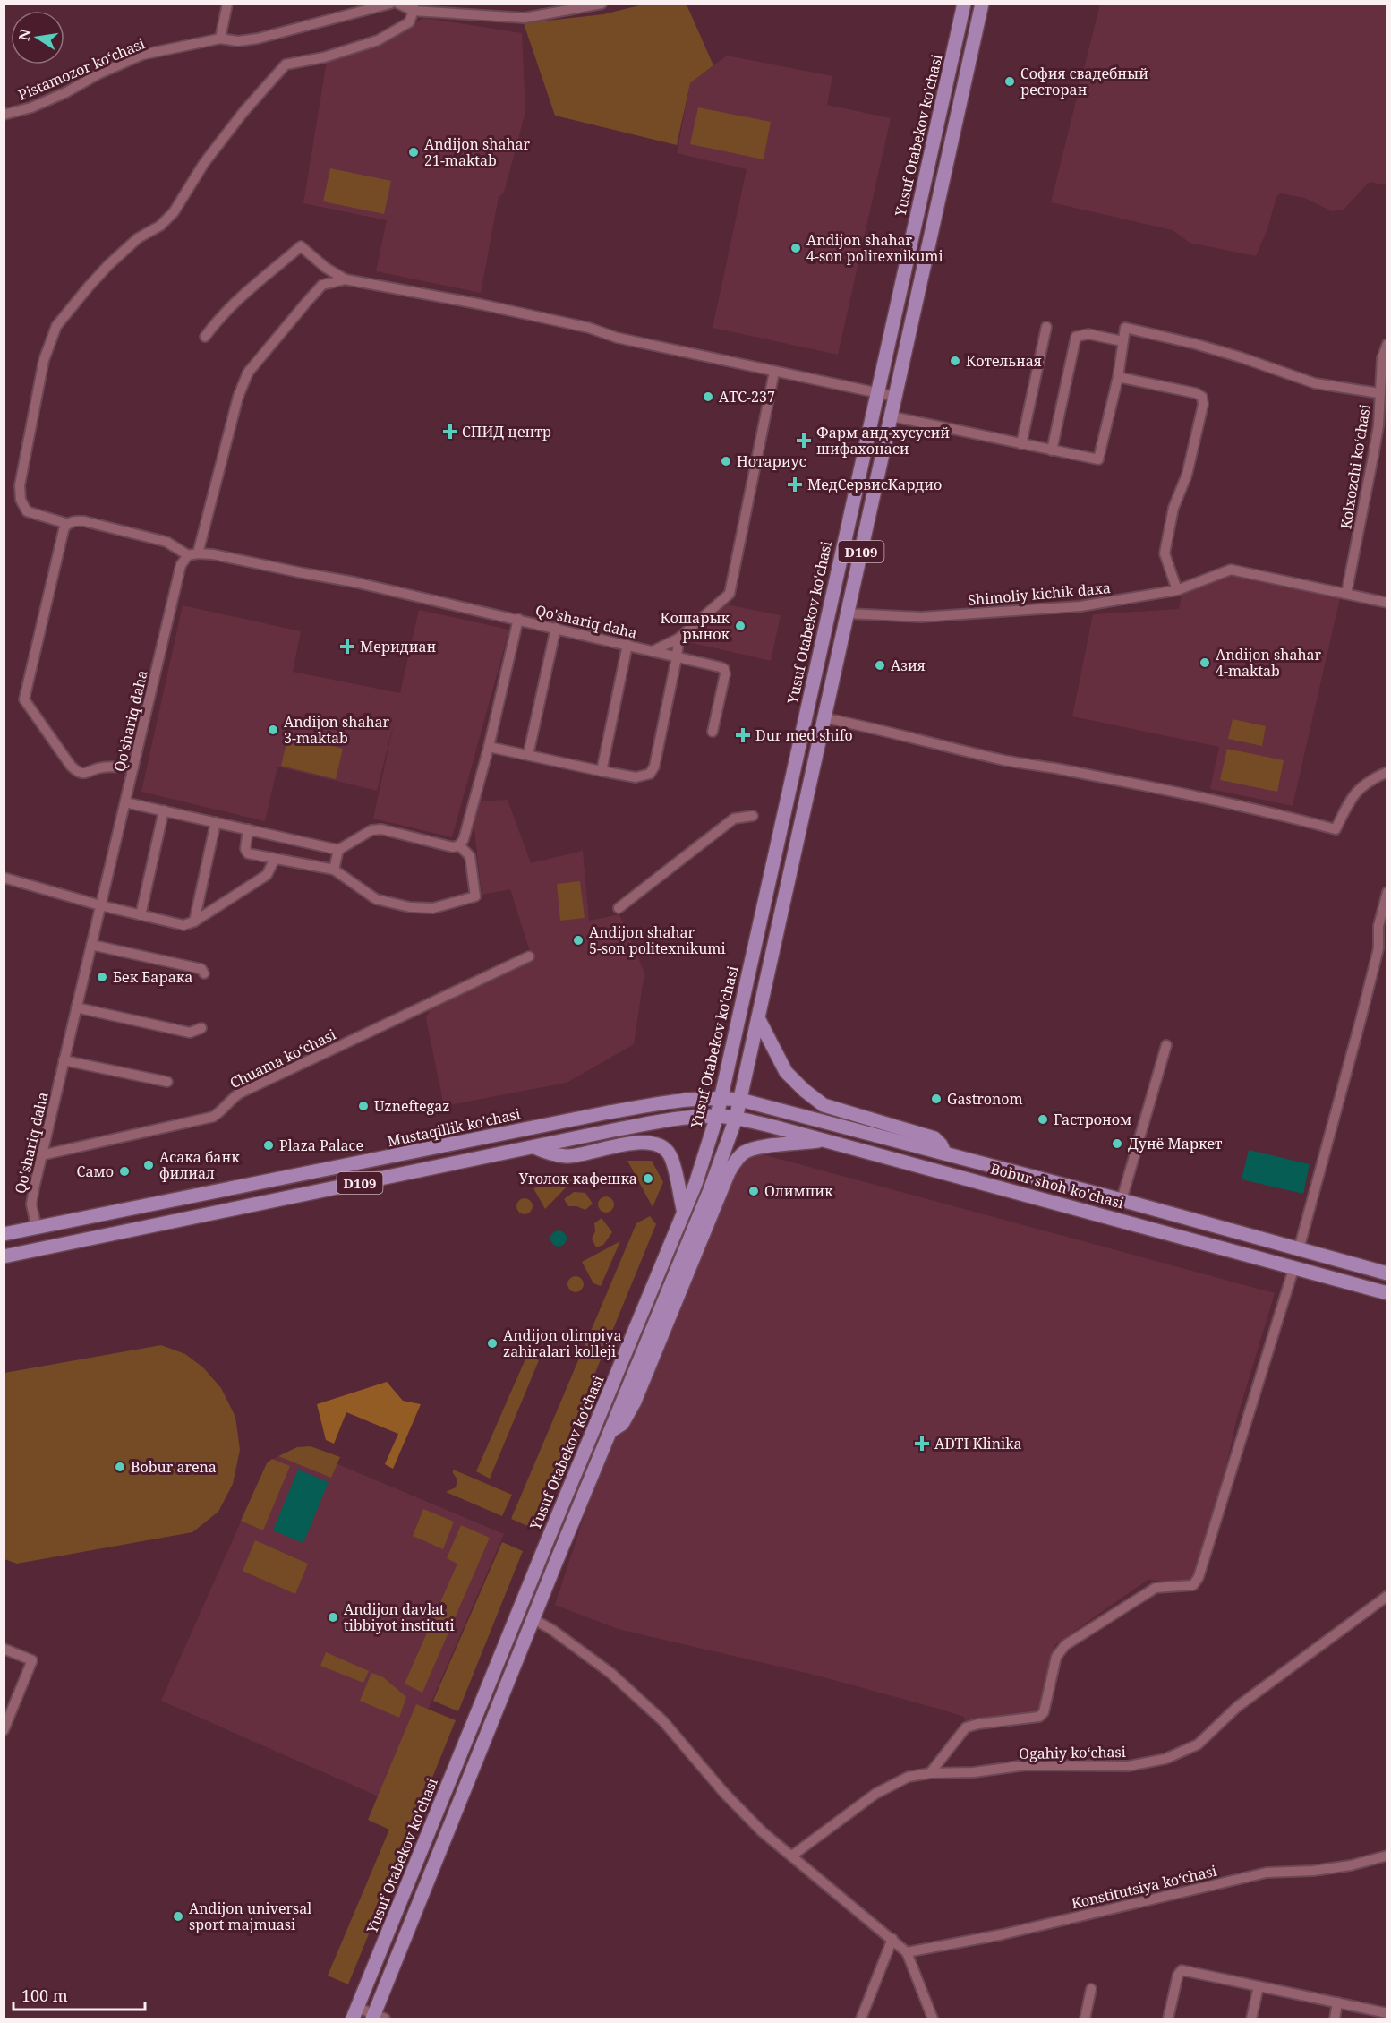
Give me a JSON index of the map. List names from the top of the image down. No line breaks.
{"streets":{"main road":["Yusuf Otabekov ko'chasi","D109","Mustaqillik ko'chasi","Bobur shoh ko'chasi"],"street":["Pistamozor koʻchasi","Kolxozchi koʻchasi","Shimoliy kichik daxa","Qo'shariq daha","Chuama koʻchasi","Ogahiy koʻchasi","Konstitutsiya koʻchasi"]},"crossings":[["Yusuf Otabekov ko'chasi","D109"],["Yusuf Otabekov ko'chasi","Qo'shariq daha"],["Yusuf Otabekov ko'chasi","Mustaqillik ko'chasi"],["Yusuf Otabekov ko'chasi","Bobur shoh ko'chasi"],["Kolxozchi koʻchasi","Shimoliy kichik daxa"],["D109","Shimoliy kichik daxa"],["D109","Qo'shariq daha"],["D109","Bobur shoh ko'chasi"],["Qo'shariq daha","Chuama koʻchasi"],["Qo'shariq daha","Mustaqillik ko'chasi"],["Mustaqillik ko'chasi","Bobur shoh ko'chasi"]],"places":{"other":["София свадебный ресторан","Andijon shahar 21-maktab","Andijon shahar 4-son politexnikumi","Котельная","АТС-237","Нотариус","Кошарык рынок","Andijon shahar 4-maktab","Азия","Andijon shahar 3-maktab","Andijon shahar 5-son politexnikumi","Бек Барака","Gastronom","Uzneftegaz","Гастроном","Дунё Маркет","Plaza Palace","Асака банк филиал","Само","Уголок кафешка","Олимпик","Andijon olimpiya zahiralari kolleji","Bobur arena","Andijon davlat tibbiyot instituti","Andijon universal sport majmuasi"],"health":["СПИД центр","Фарм анд хусусий шифахонаси","МедСервисКардио","Меридиан","Dur med shifo","ADTI Klinika"]},"scale_bar":"100 m","north":"left"}
